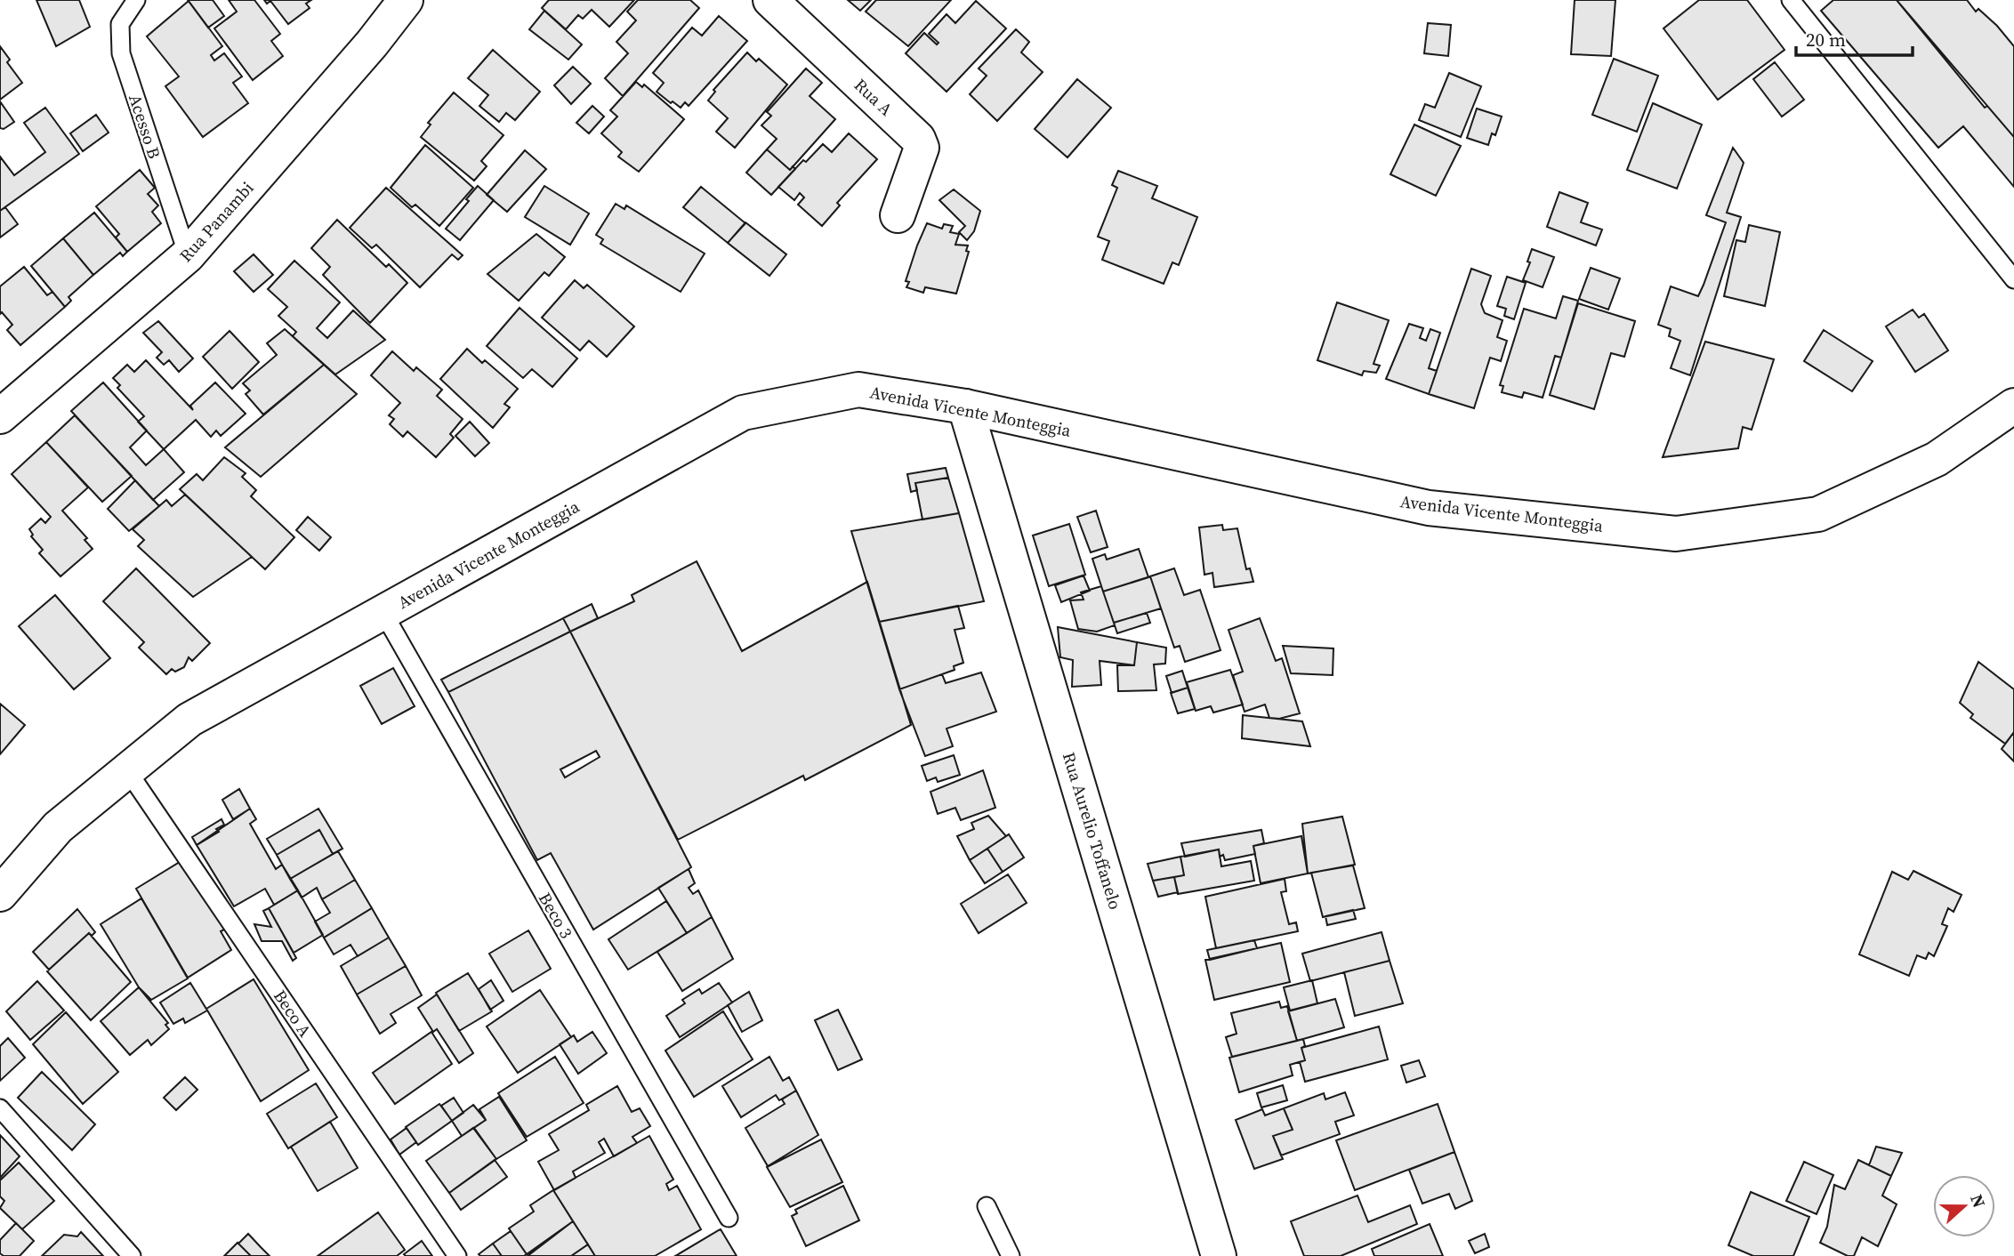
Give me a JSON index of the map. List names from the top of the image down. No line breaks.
{"streets":{"main road":["Rua A","Rua Panambi","Avenida Vicente Monteggia","Rua Aurelio Toffanelo"],"lane":["Acesso B","Beco 3","Beco A"]},"crossings":[["Acesso B","Rua Panambi"],["Avenida Vicente Monteggia","Rua Aurelio Toffanelo"],["Avenida Vicente Monteggia","Beco 3"],["Avenida Vicente Monteggia","Beco A"]],"scale_bar":"20 m","north":"right"}
